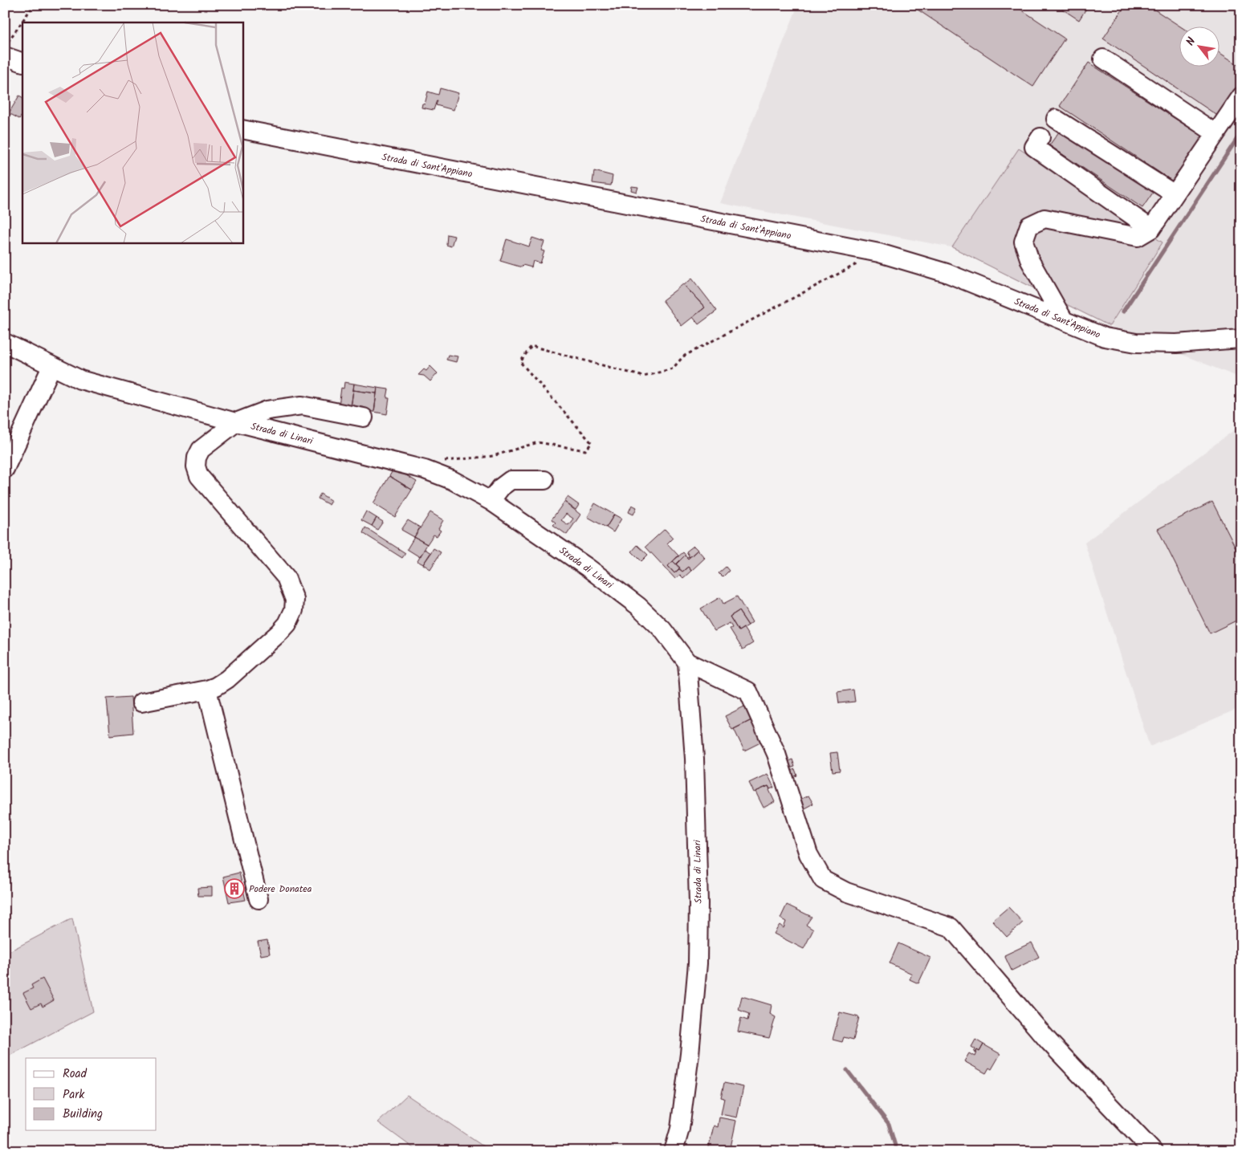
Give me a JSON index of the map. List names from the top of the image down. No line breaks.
{"streets":{"street":["Strada di Sant'Appiano","Strada di Linari"]},"places":{"building":["Podere Donatea"]},"legend":["Road","Park","Building"],"north":"top left"}
